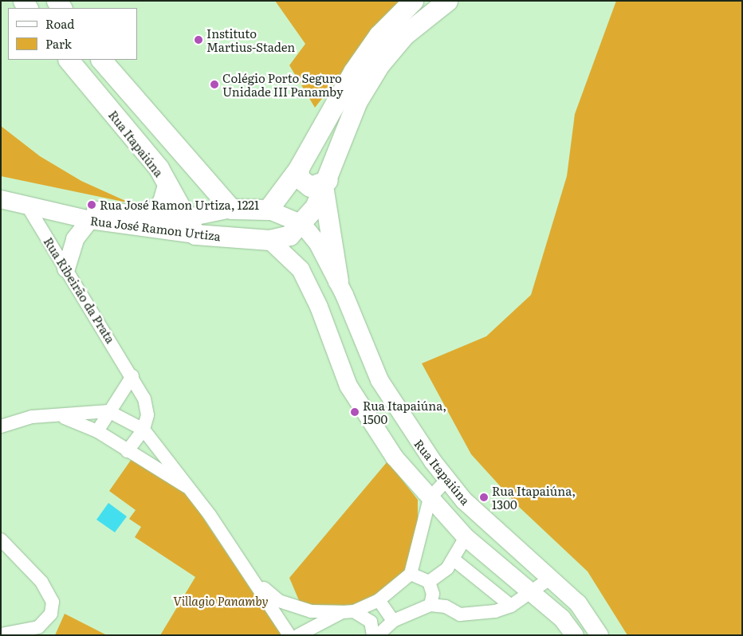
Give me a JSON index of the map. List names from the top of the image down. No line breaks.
{"streets":{"main road":["Rua Itapaiúna","Rua José Ramon Urtiza"],"street":["Rua Ribeirão da Prata"]},"crossings":[["Rua Itapaiúna","Rua José Ramon Urtiza"],["Rua José Ramon Urtiza","Rua Ribeirão da Prata"]],"parks":["Villagio Panamby"],"places":["Instituto Martius-Staden","Colégio Porto Seguro Unidade III Panamby","Rua José Ramon Urtiza, 1221","Rua Itapaiúna, 1500","Rua Itapaiúna, 1300"],"legend":["Road","Park"]}
